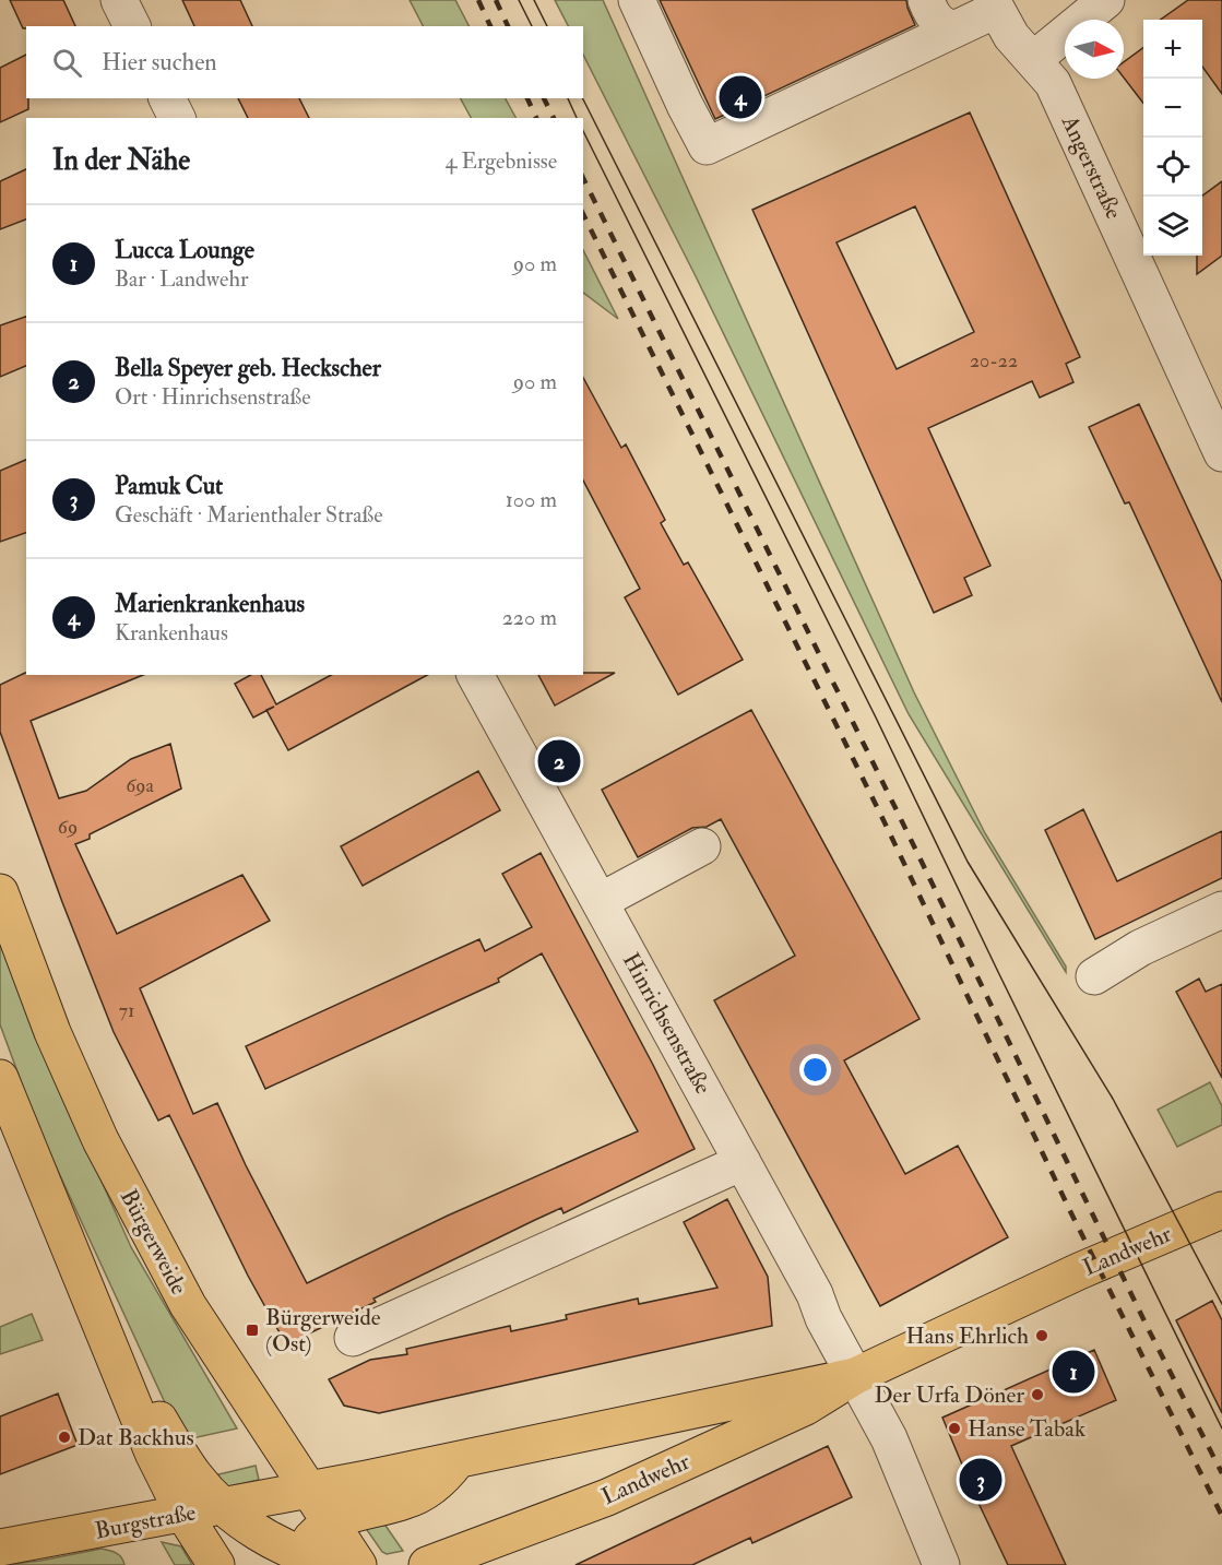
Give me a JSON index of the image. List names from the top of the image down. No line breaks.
{"streets":{"main road":["Bürgerweide","Landwehr","Burgstraße"],"street":["Angerstraße","Hinrichsenstraße"]},"crossings":[["Hinrichsenstraße","Landwehr"],["Bürgerweide","Landwehr"],["Bürgerweide","Burgstraße"],["Landwehr","Burgstraße"]],"places":{"transit":["Bürgerweide (Ost)"],"other":["Hans Ehrlich","Der Urfa Döner","Hanse Tabak","Dat Backhus"]},"house_numbers":["20-22","69a","69","71"],"north":"right","page":{"map_buttons":["+","−"],"search":"Hier suchen","pins":["4","2","1","3"],"heading":["In der Nähe","4 Ergebnisse"],"list":[{"mark":"1","name":"Lucca Lounge","note":"Bar · Landwehr","value":"90 m"},{"mark":"2","name":"Bella Speyer geb. Heckscher","note":"Ort · Hinrichsenstraße","value":"90 m"},{"mark":"3","name":"Pamuk Cut","note":"Geschäft · Marienthaler Straße","value":"100 m"},{"mark":"4","name":"Marienkrankenhaus","note":"Krankenhaus","value":"220 m"}]}}
